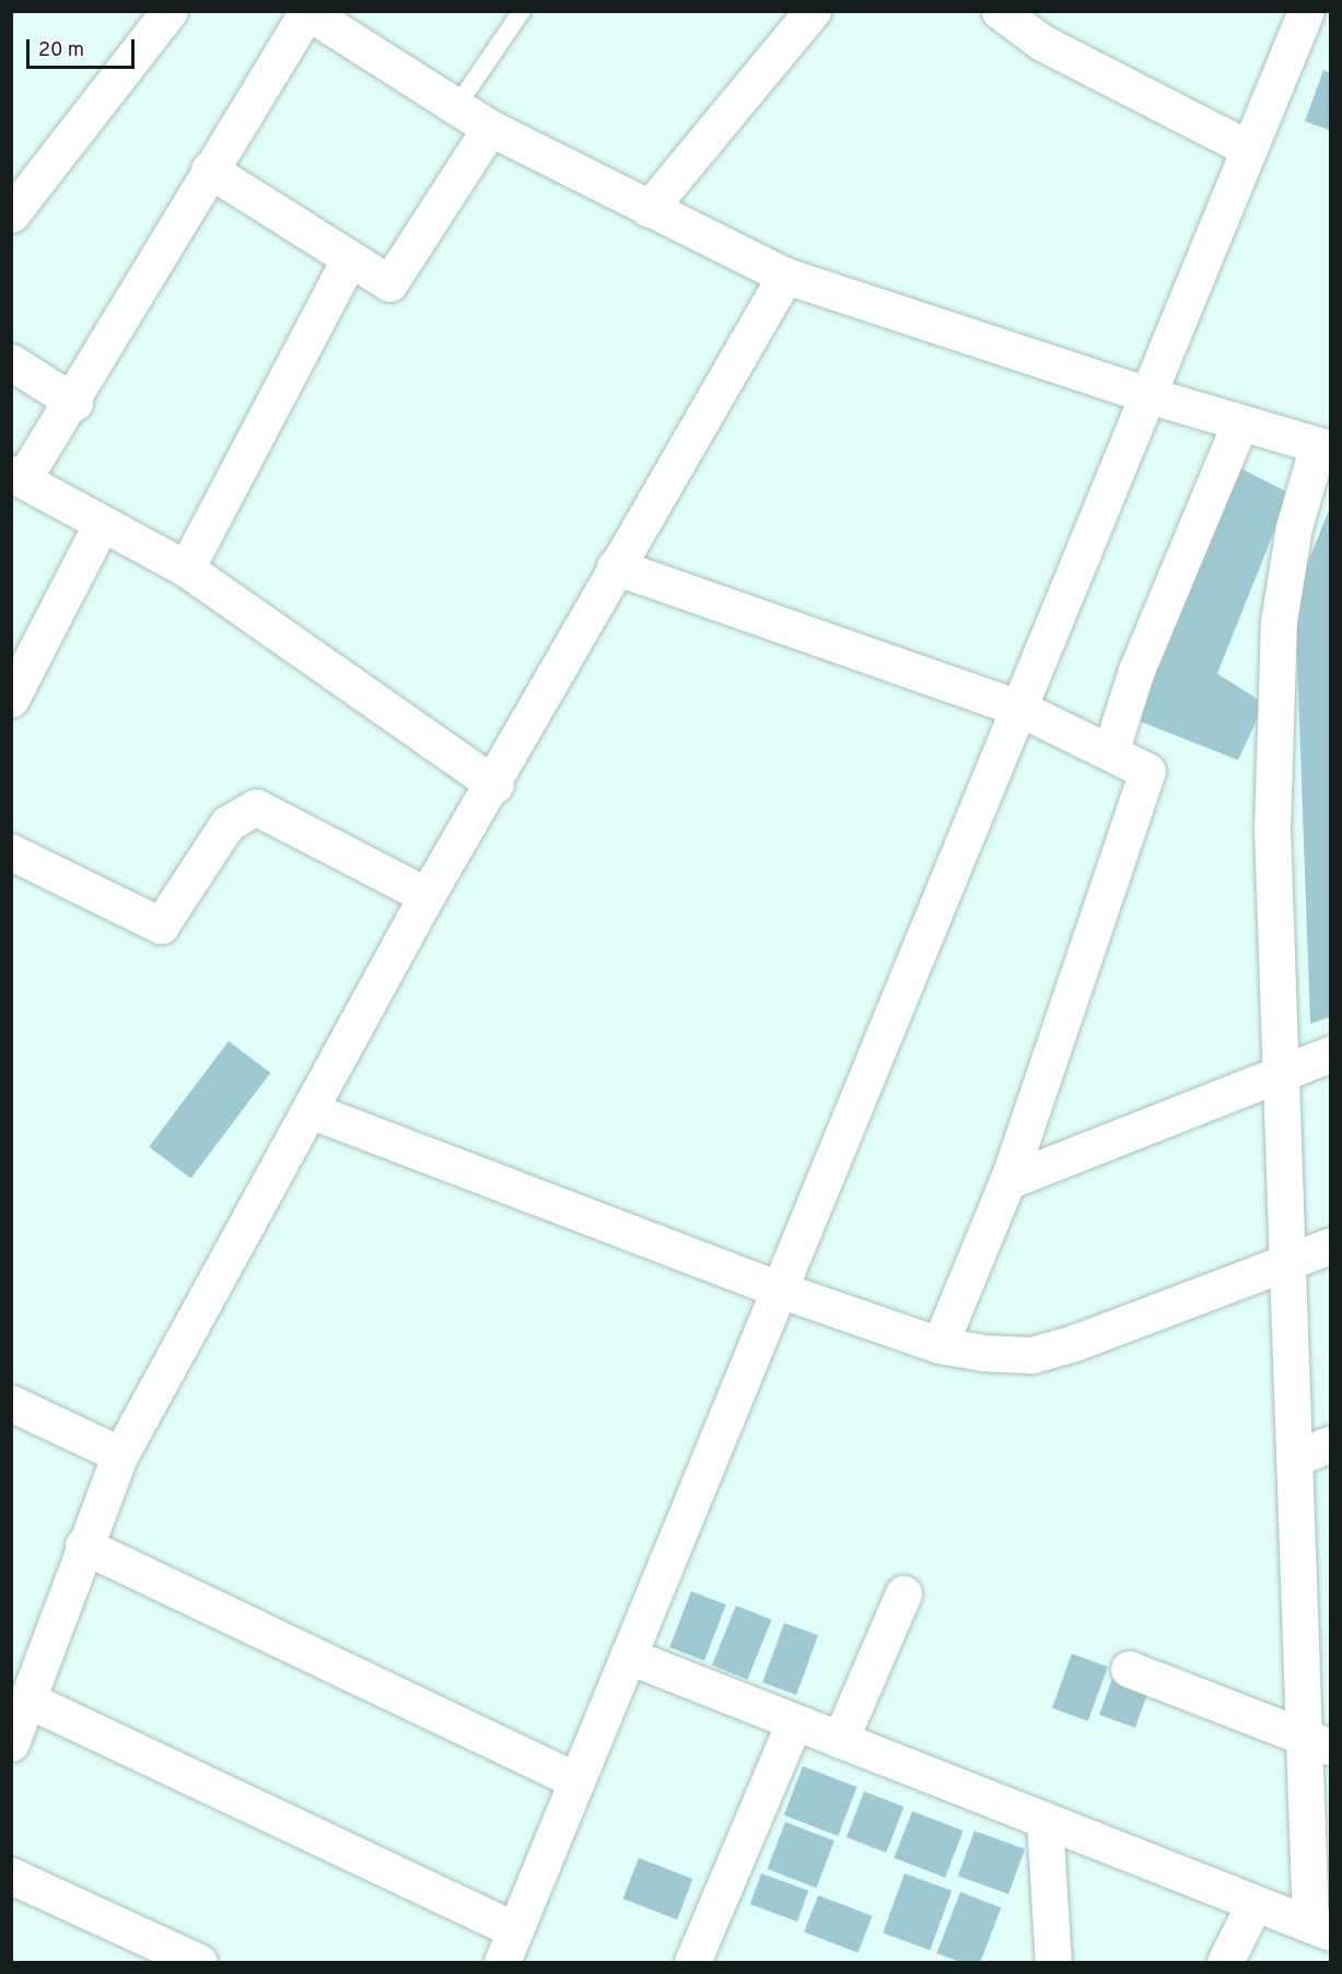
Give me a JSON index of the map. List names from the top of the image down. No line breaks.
{"scale_bar":"20 m"}
